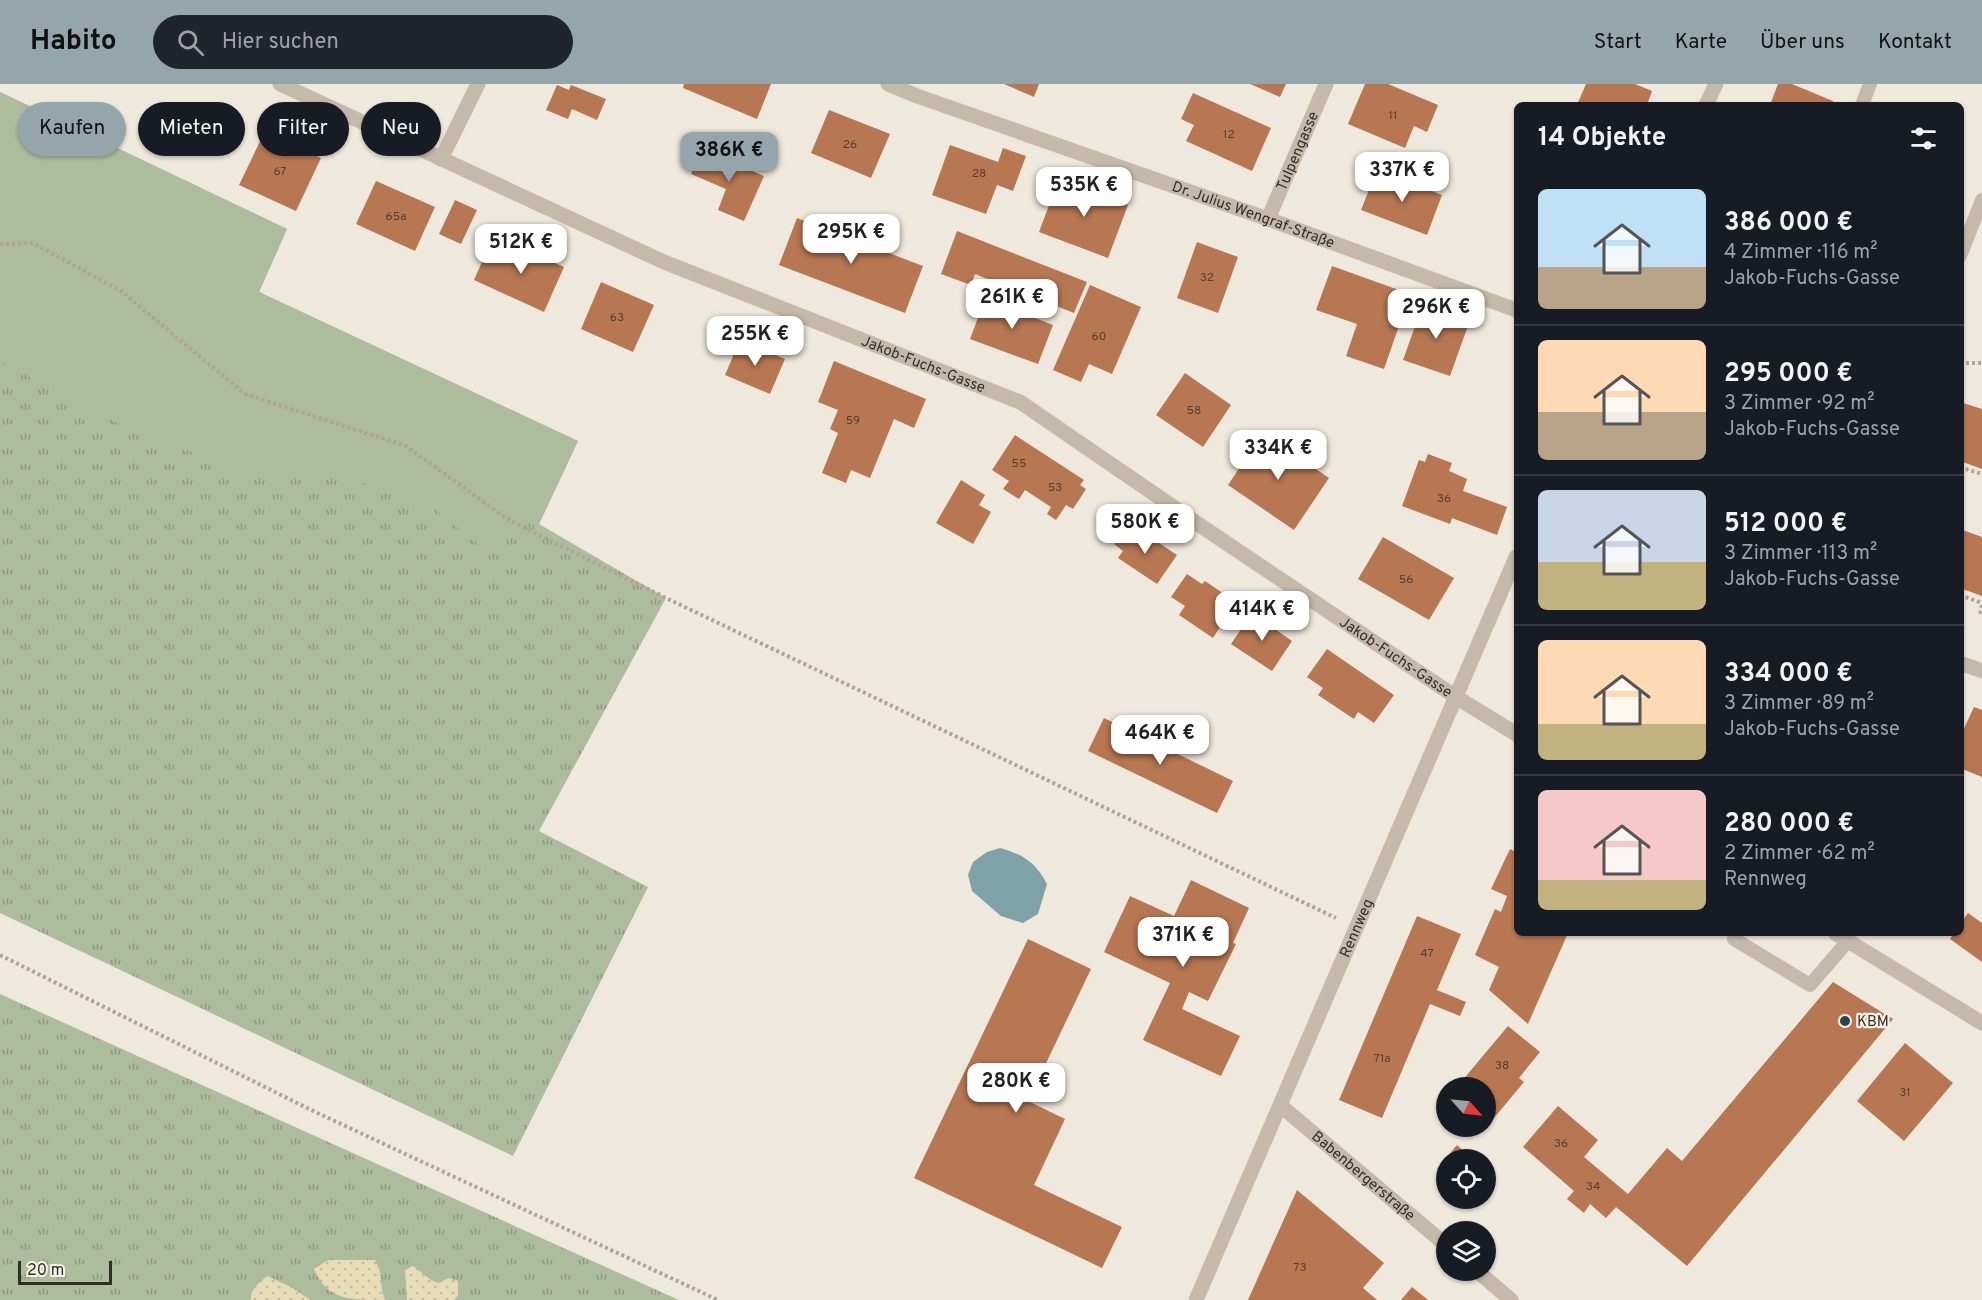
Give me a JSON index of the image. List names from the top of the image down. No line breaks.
{"streets":{"street":["Tulpengasse","Dr. Julius Wengraf-Straße","Jakob-Fuchs-Gasse","Rennweg","Babenbergerstraße"]},"crossings":[["Tulpengasse","Dr. Julius Wengraf-Straße"],["Jakob-Fuchs-Gasse","Rennweg"],["Rennweg","Babenbergerstraße"]],"places":["KBM"],"house_numbers":["11","12","26","67","28","65a","32","63","60","58","59","55","53","36","56","47","71a","38","31","36","34","73"],"scale_bar":"20 m","north":"bottom right","page":{"header":"Habito","search":"Hier suchen","nav":["Start","Karte","Über uns","Kontakt"],"chip":["Kaufen","Mieten","Filter","Neu"],"heading":"14 Objekte","price":["386K €","337K €","535K €","295K €","512K €","261K €","296K €","255K €","334K €","580K €","414K €","464K €","371K €","280K €"],"list":[{"name":"386 000 €","note":"4 Zimmer · 116 m² · Jakob-Fuchs-Gasse"},{"name":"295 000 €","note":"3 Zimmer · 92 m² · Jakob-Fuchs-Gasse"},{"name":"512 000 €","note":"3 Zimmer · 113 m² · Jakob-Fuchs-Gasse"},{"name":"334 000 €","note":"3 Zimmer · 89 m² · Jakob-Fuchs-Gasse"},{"name":"280 000 €","note":"2 Zimmer · 62 m² · Rennweg"}],"scale":"20 m"}}
